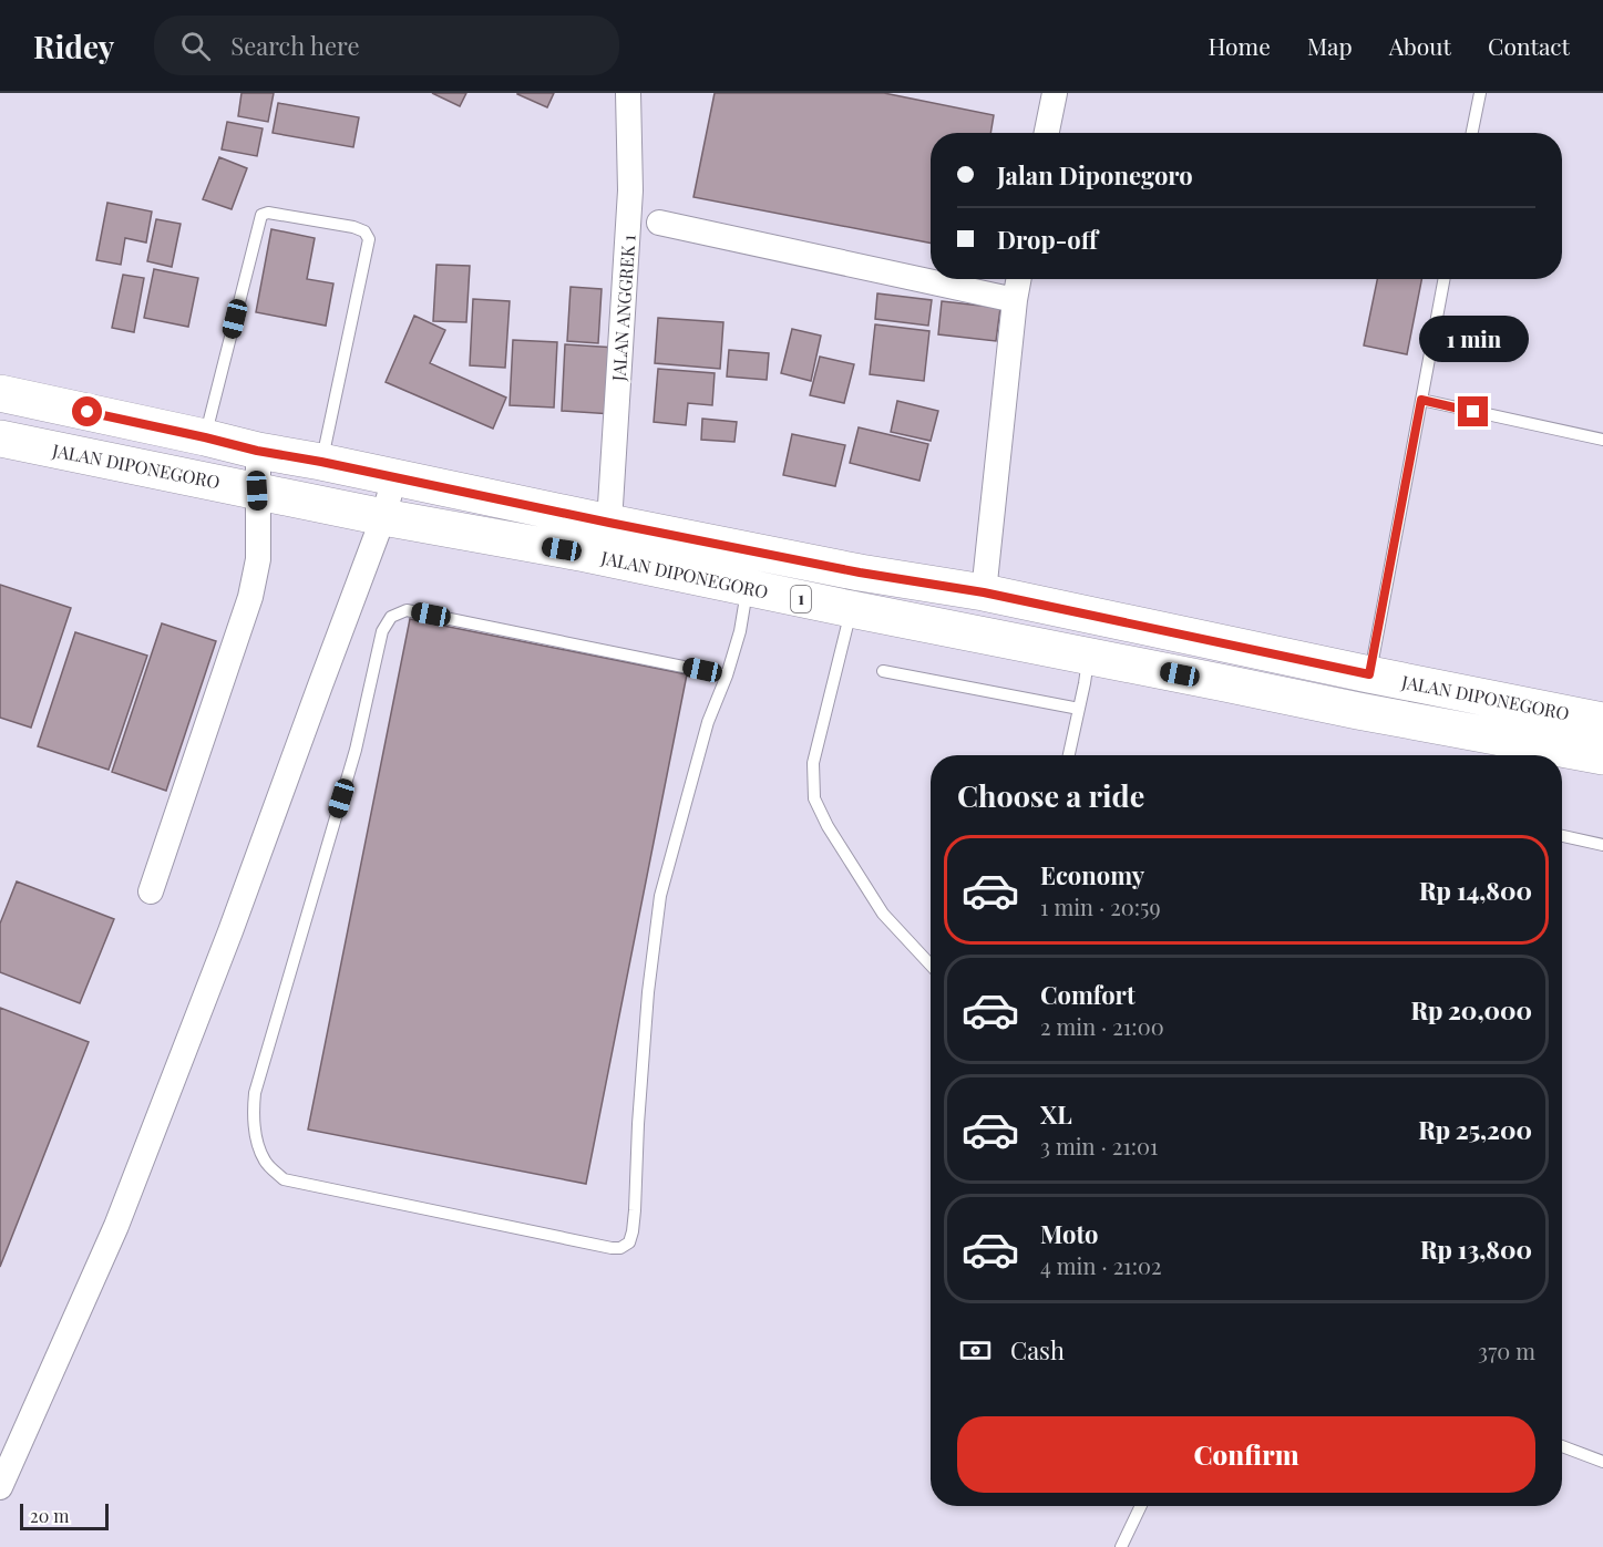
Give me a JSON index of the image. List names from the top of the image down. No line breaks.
{"streets":{"highway":["JALAN DIPONEGORO","1"],"street":["JALAN ANGGREK 1"]},"crossings":[["JALAN ANGGREK 1","JALAN DIPONEGORO"]],"scale_bar":"20 m","page":{"header":"Ridey","search":"Search here","nav":["Home","Map","About","Contact"],"banner":["Jalan Diponegoro","Drop-off"],"bubble":"1 min","heading":"Choose a ride","list":[{"name":"Economy","note":"1 min · 20:59","value":"Rp 14,800"},{"name":"Comfort","note":"2 min · 21:00","value":"Rp 20,000"},{"name":"XL","note":"3 min · 21:01","value":"Rp 25,200"},{"name":"Moto","note":"4 min · 21:02","value":"Rp 13,800"}],"pay":["Cash","370 m"],"buttons":"Confirm","scale":"20 m"}}
